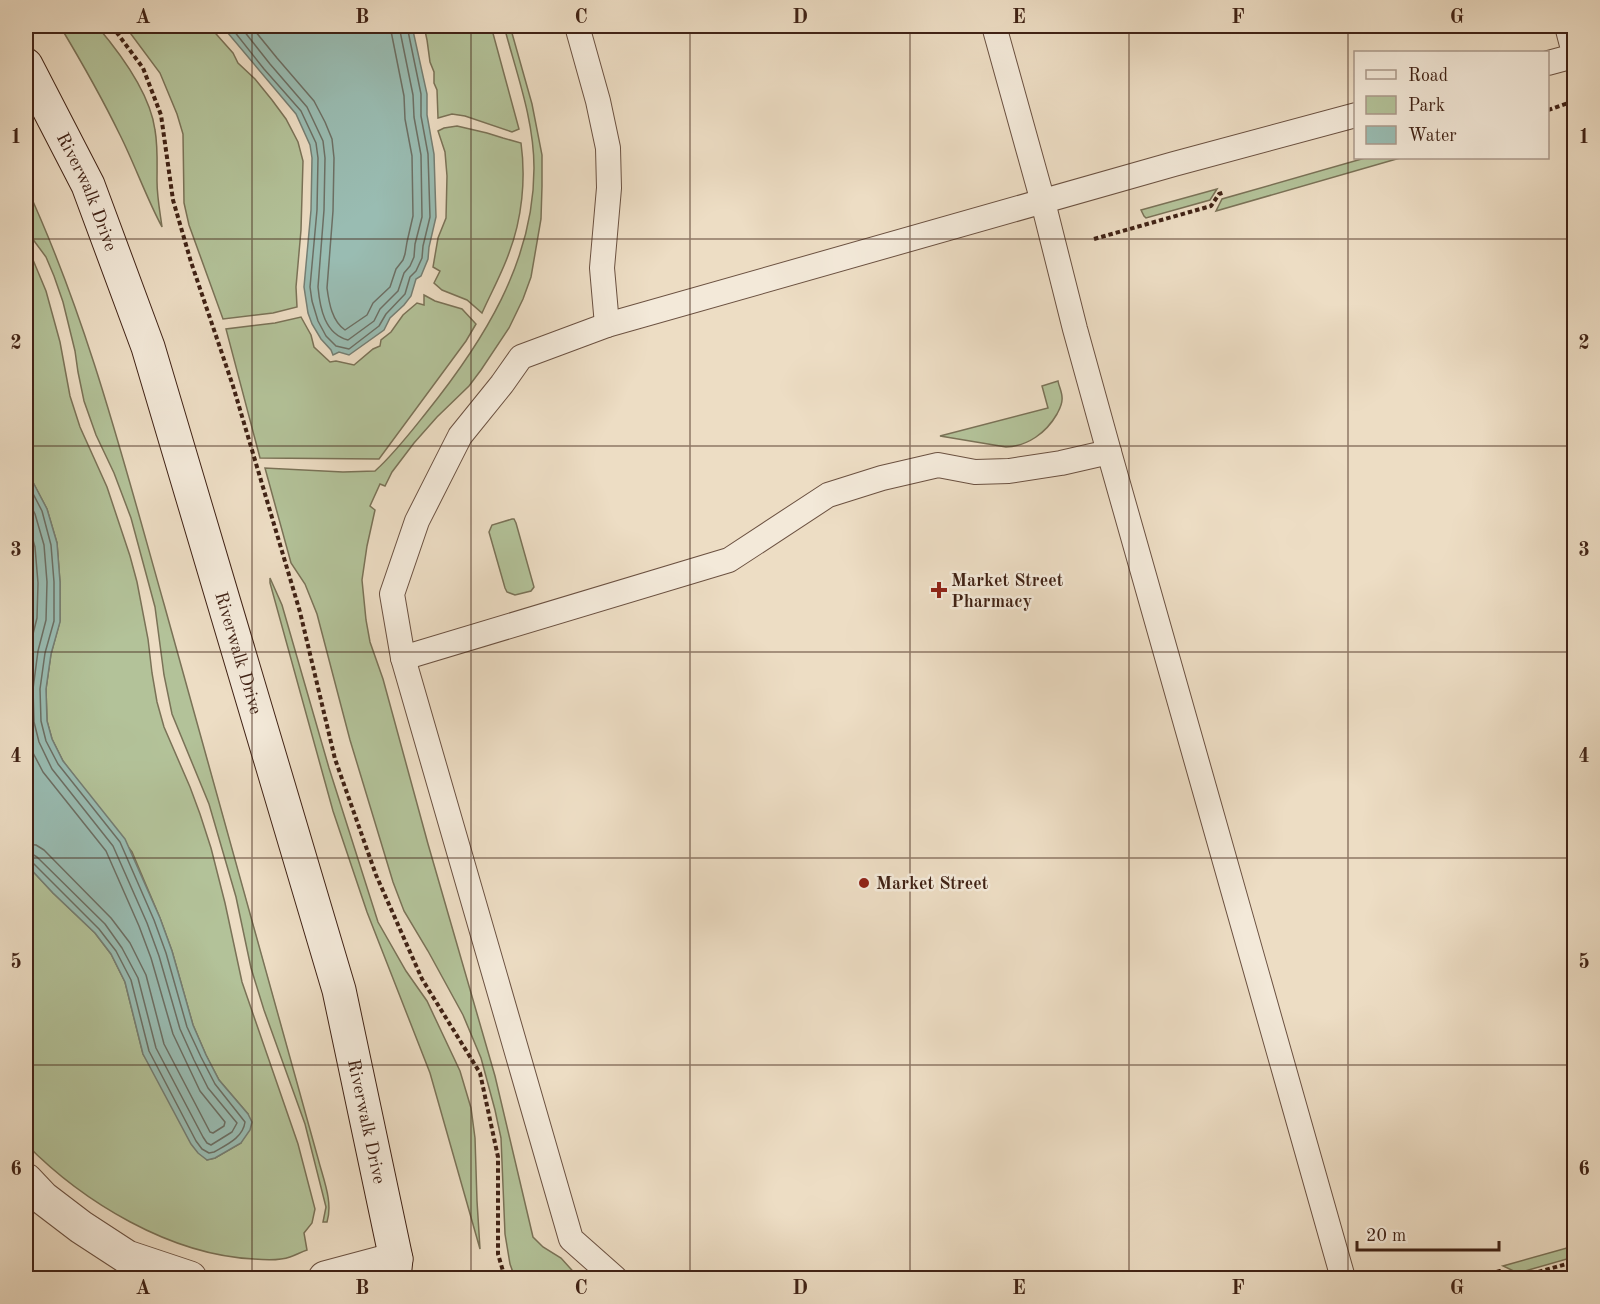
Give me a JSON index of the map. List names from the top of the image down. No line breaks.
{"streets":{"street":["Riverwalk Drive"]},"places":{"health":["Market Street Pharmacy"],"other":["Market Street"]},"legend":["Road","Park","Water"],"scale_bar":"20 m","grid":{"columns":["A","B","C","D","E","F","G"],"rows":["1","2","3","4","5","6"]}}
